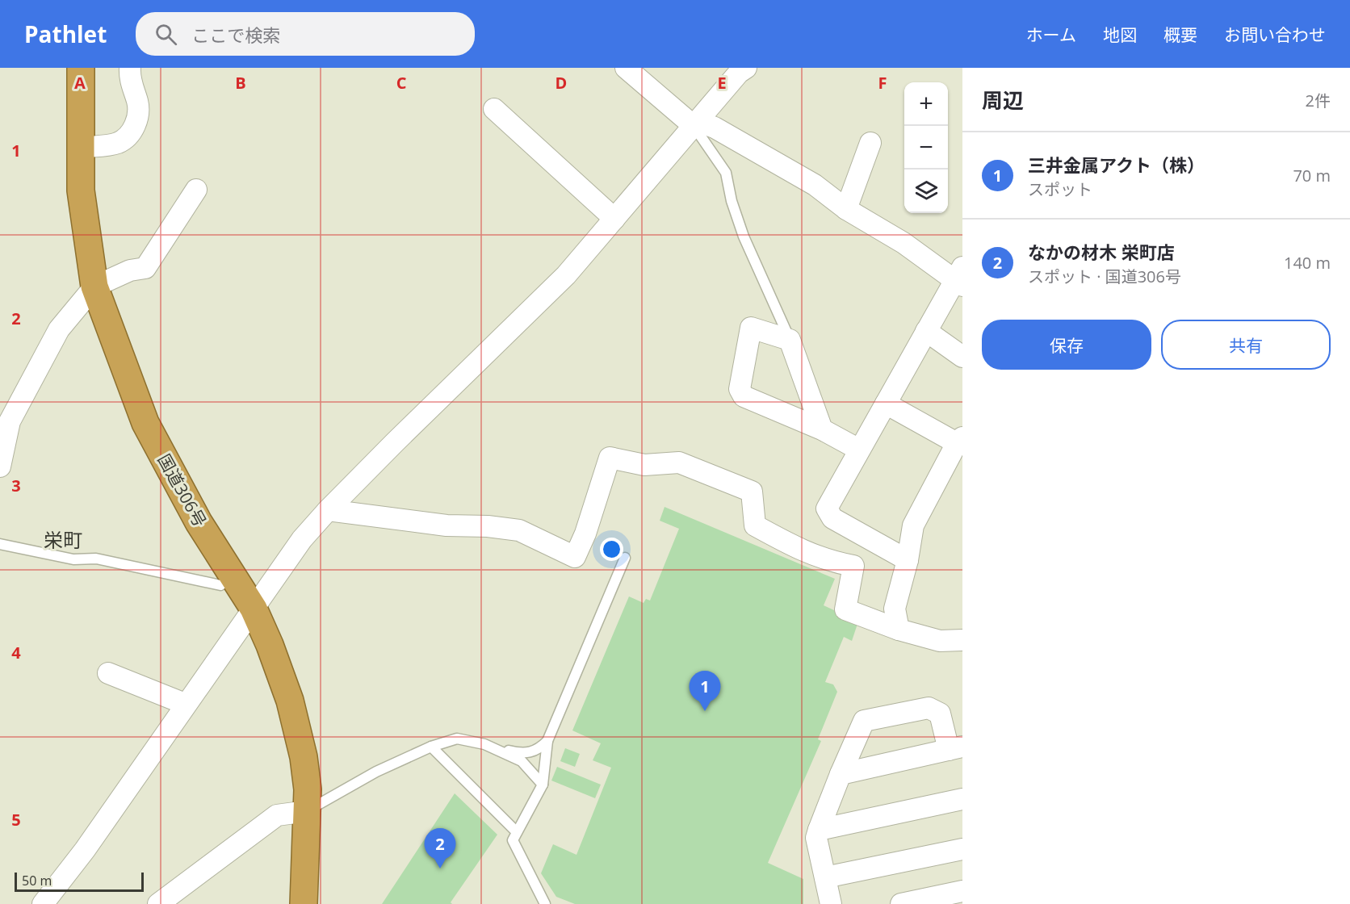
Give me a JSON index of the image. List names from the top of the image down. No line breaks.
{"streets":{"highway":["国道306号"]},"districts":["栄町"],"scale_bar":"50 m","page":{"header":"Pathlet","search":"ここで検索","nav":["ホーム","地図","概要","お問い合わせ"],"heading":["周辺","2件"],"map_buttons":["+","−"],"list":[{"mark":"1","name":"三井金属アクト（株）","note":"スポット","value":"70 m"},{"mark":"2","name":"なかの材木 栄町店","note":"スポット · 国道306号","value":"140 m"}],"buttons":["保存","共有"],"pins":["1","2"],"scale":"50 m"},"grid":{"columns":["A","B","C","D","E","F"],"rows":["1","2","3","4","5"]}}
